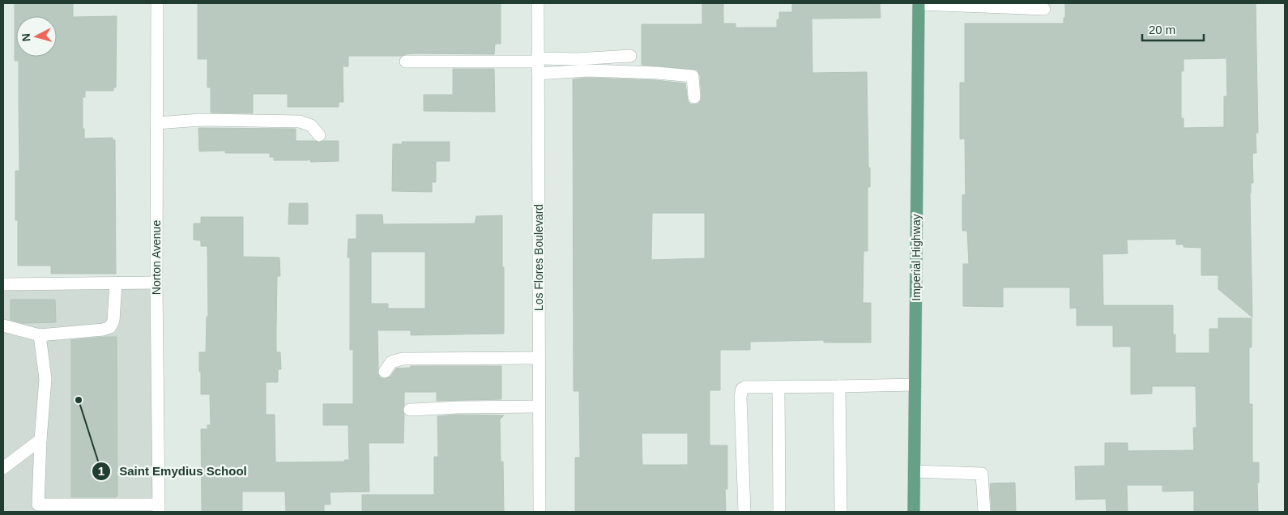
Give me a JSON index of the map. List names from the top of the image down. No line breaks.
{"streets":{"main road":["Imperial Highway"],"street":["Norton Avenue","Los Flores Boulevard"]},"places":["Saint Emydius School"],"scale_bar":"20 m","north":"left"}
